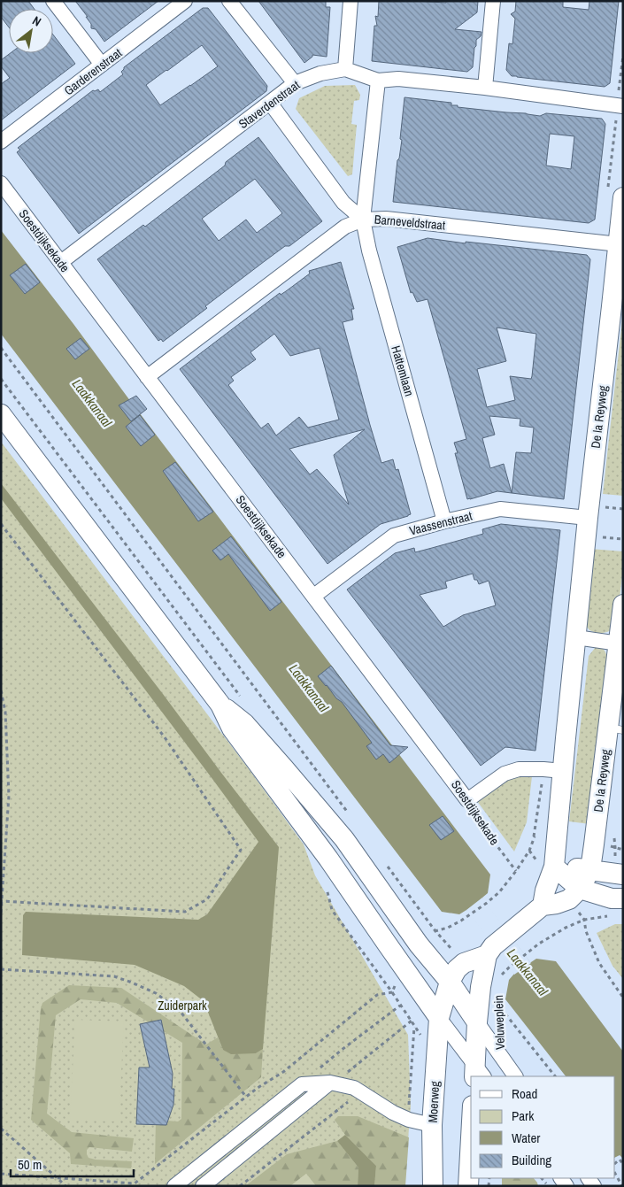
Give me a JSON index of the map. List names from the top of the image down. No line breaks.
{"streets":{"main road":["De la Reyweg","Veluweplein","Moerweg"],"street":["Garderenstraat","Staverdenstraat","Barneveldstraat","Soestdijksekade","Hattemlaan","Vaassenstraat"]},"crossings":[["Staverdenstraat","Soestdijksekade"],["Staverdenstraat","Hattemlaan"],["Barneveldstraat","Soestdijksekade"],["Barneveldstraat","Hattemlaan"],["Barneveldstraat","De la Reyweg"],["Soestdijksekade","Vaassenstraat"],["Hattemlaan","Vaassenstraat"],["De la Reyweg","Vaassenstraat"],["Veluweplein","Moerweg"]],"water":["Laakkanaal"],"parks":["Zuiderpark"],"legend":["Road","Park","Water","Building"],"scale_bar":"50 m","north":"top right"}
